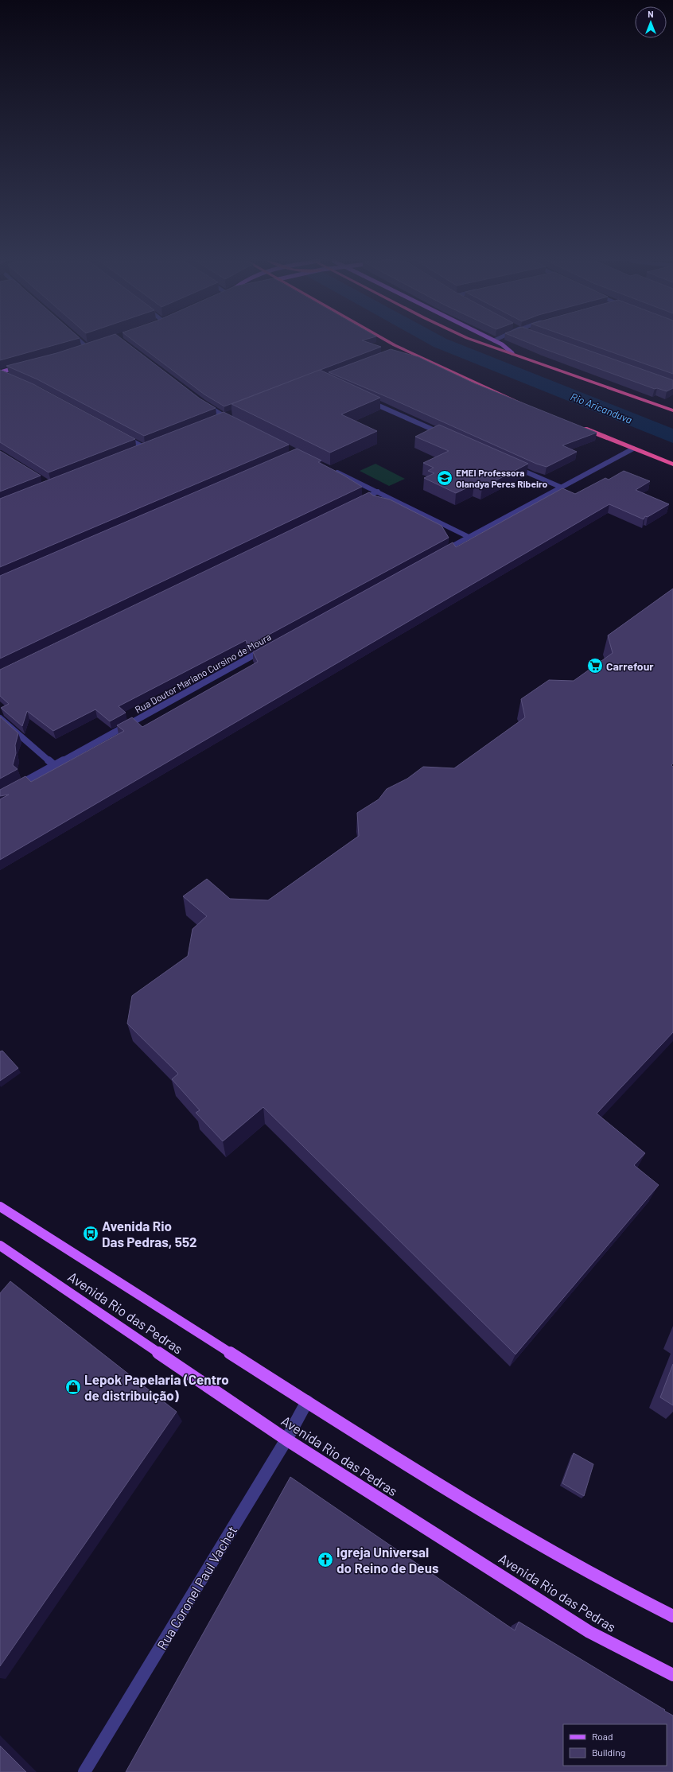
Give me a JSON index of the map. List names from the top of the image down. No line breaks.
{"streets":{"main road":["Avenida Rio das Pedras"],"street":["Rua Doutor Mariano Cursino de Moura","Rua Coronel Paul Vachet"]},"crossings":[["Avenida Rio das Pedras","Rua Coronel Paul Vachet"]],"water":["Rio Aricanduva"],"places":{"school or university":["EMEI Professora Olandya Peres Ribeiro"],"supermarket":["Carrefour"],"bus stop":["Avenida Rio Das Pedras, 552"],"shop":["Lepok Papelaria (Centro de distribuição)"],"church":["Igreja Universal do Reino de Deus"]},"legend":["Road","Building"],"north":"top"}
